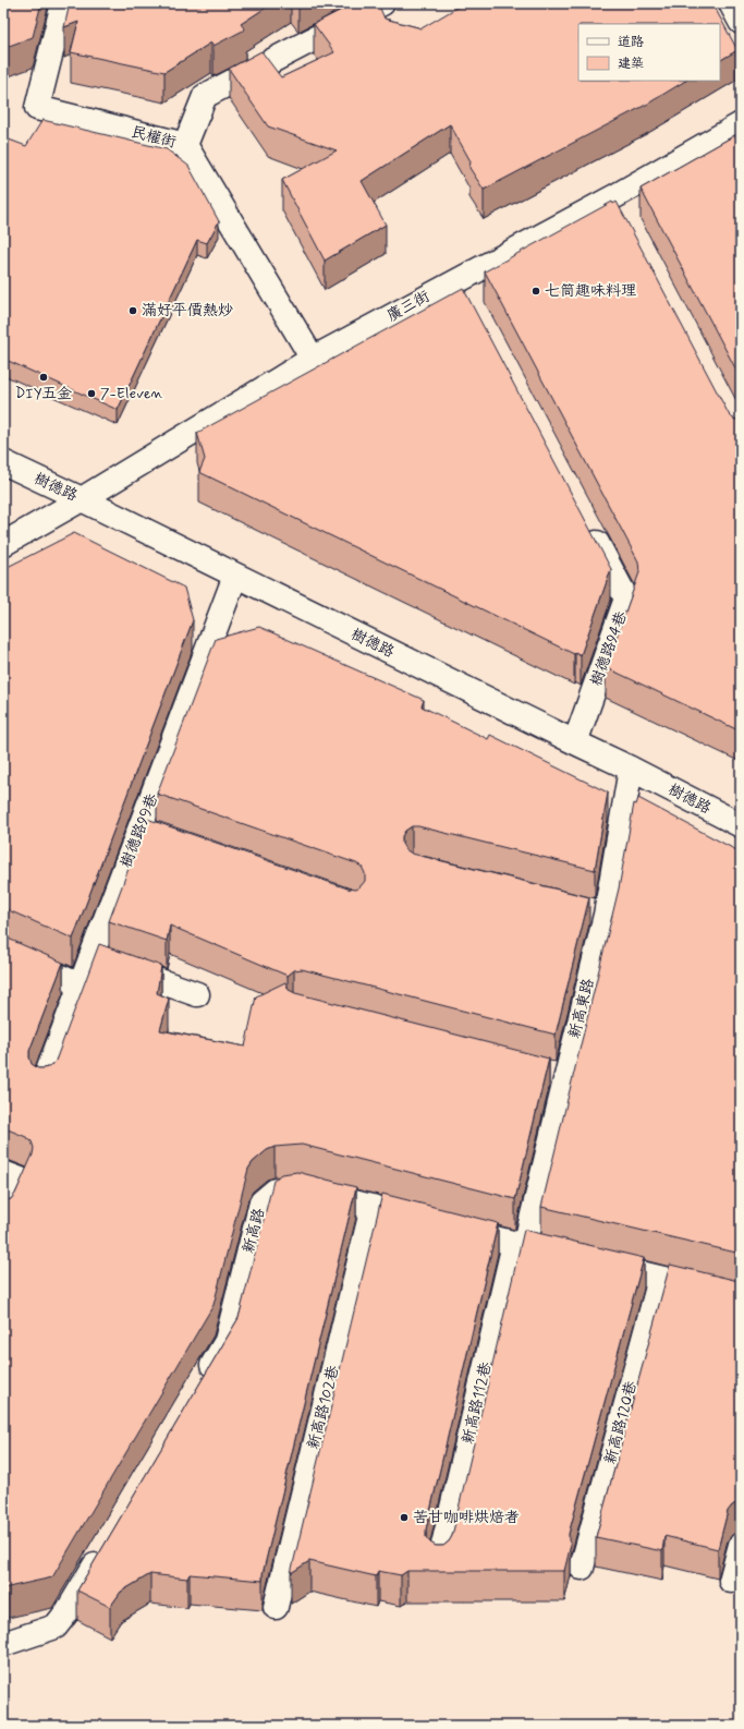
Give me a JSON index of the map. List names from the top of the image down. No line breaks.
{"streets":{"street":["民權街","廣三街","樹德路","樹德路94巷","樹德路99巷","新高東路","新高路","新高路112巷","新高路102巷","新高路120巷"]},"crossings":[["民權街","廣三街"],["廣三街","樹德路"],["樹德路","樹德路94巷"],["樹德路","樹德路99巷"],["樹德路","新高東路"],["新高東路","新高路"],["新高東路","新高路112巷"],["新高路","新高路112巷"],["新高路","新高路102巷"],["新高路","新高路120巷"]],"places":["七筒趣味料理","滿好平價熱炒","DIY五金","7-Eleven","苦甘咖啡烘焙者"],"legend":["道路","建築"]}
